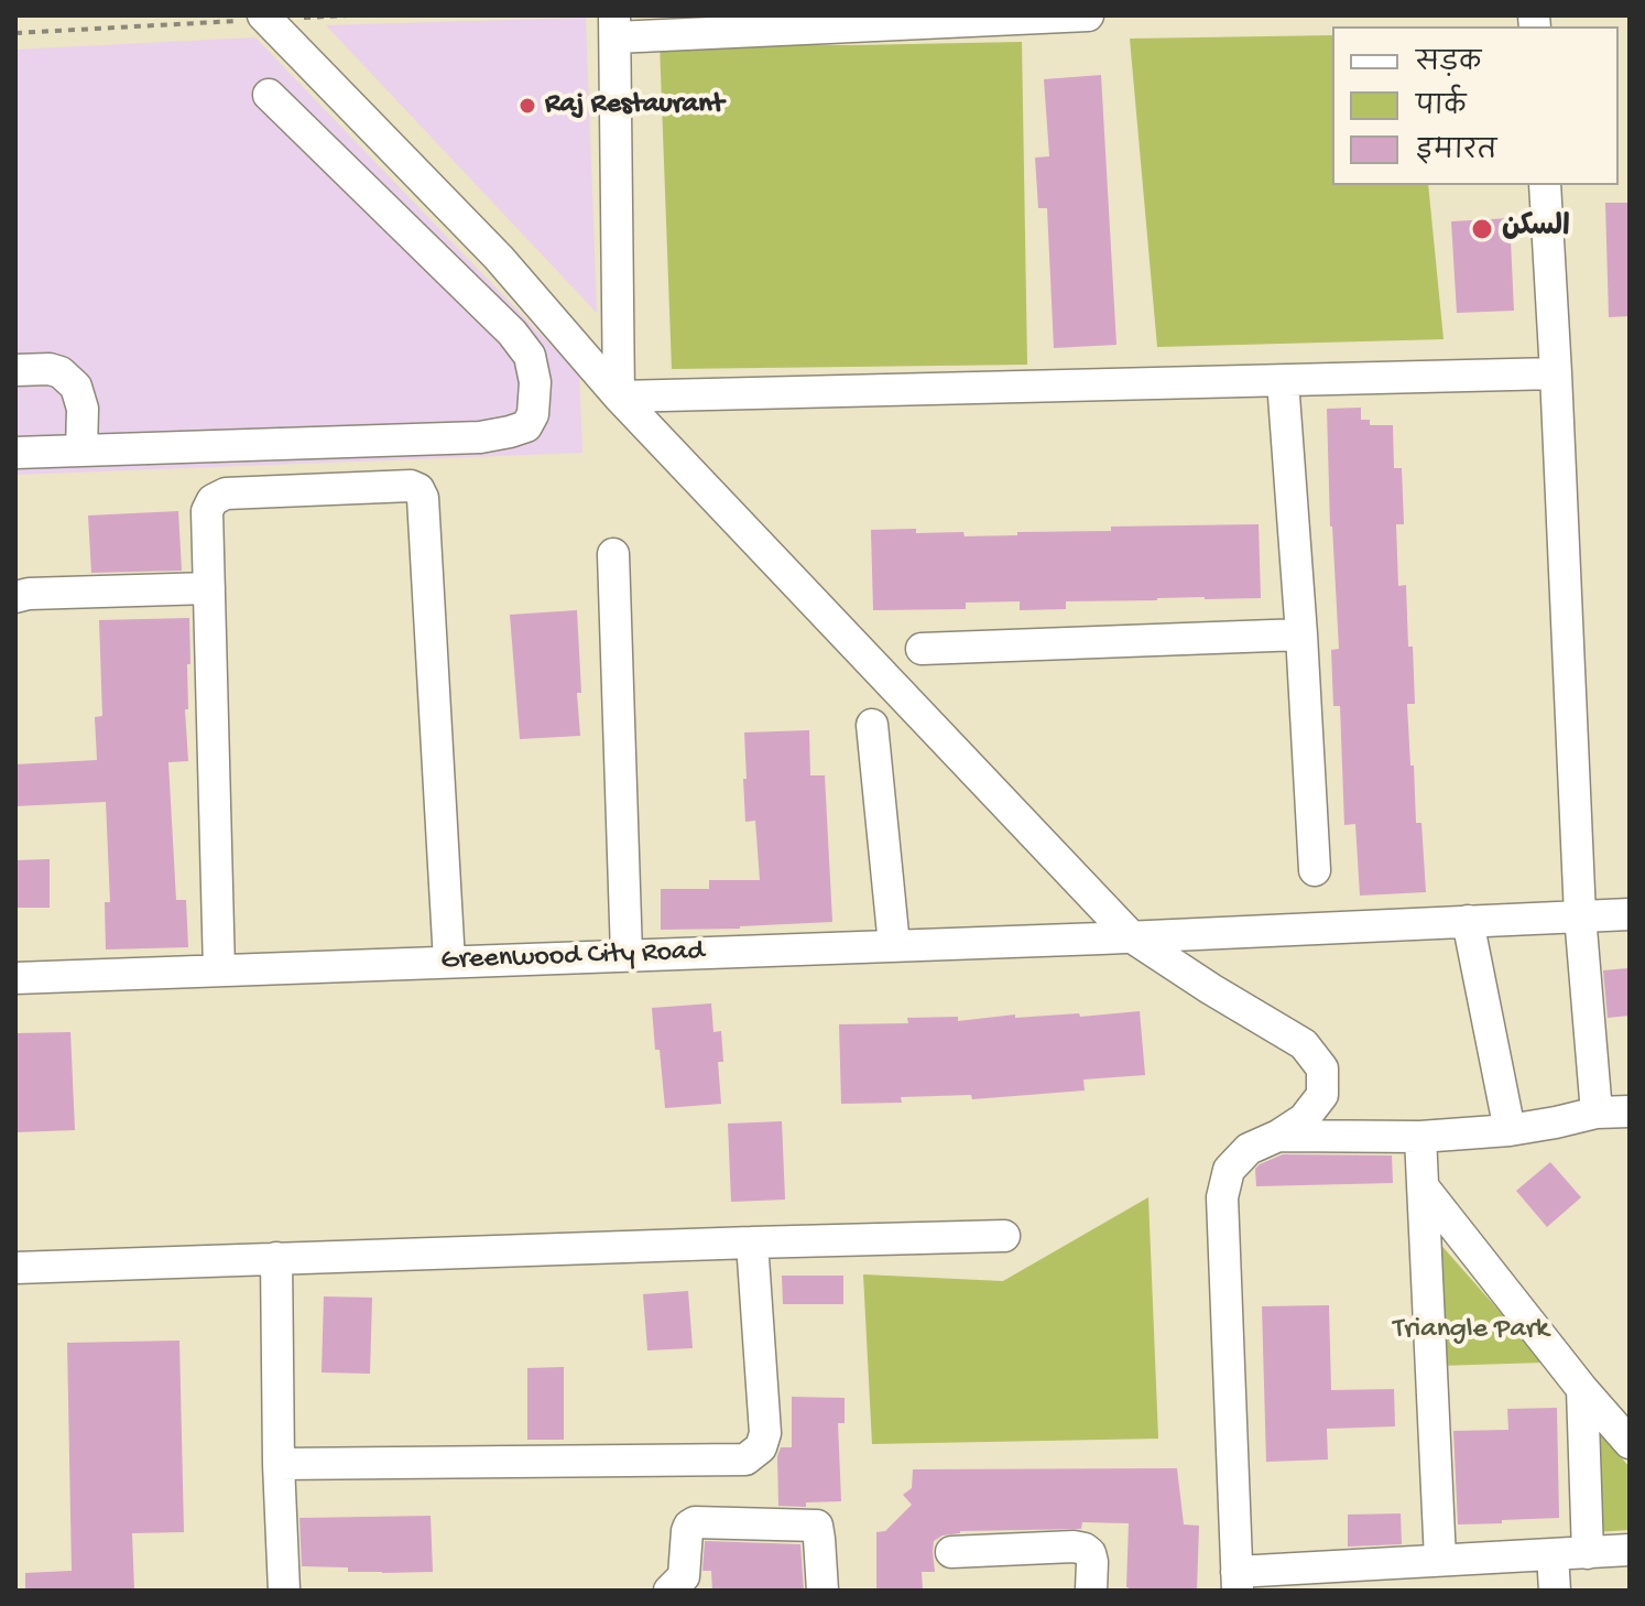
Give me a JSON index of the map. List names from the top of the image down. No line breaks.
{"streets":{"street":["Greenwood City Road"]},"parks":["Triangle Park"],"places":["Raj Restaurant","السكن"],"legend":["सड़क","पार्क","इमारत"]}
